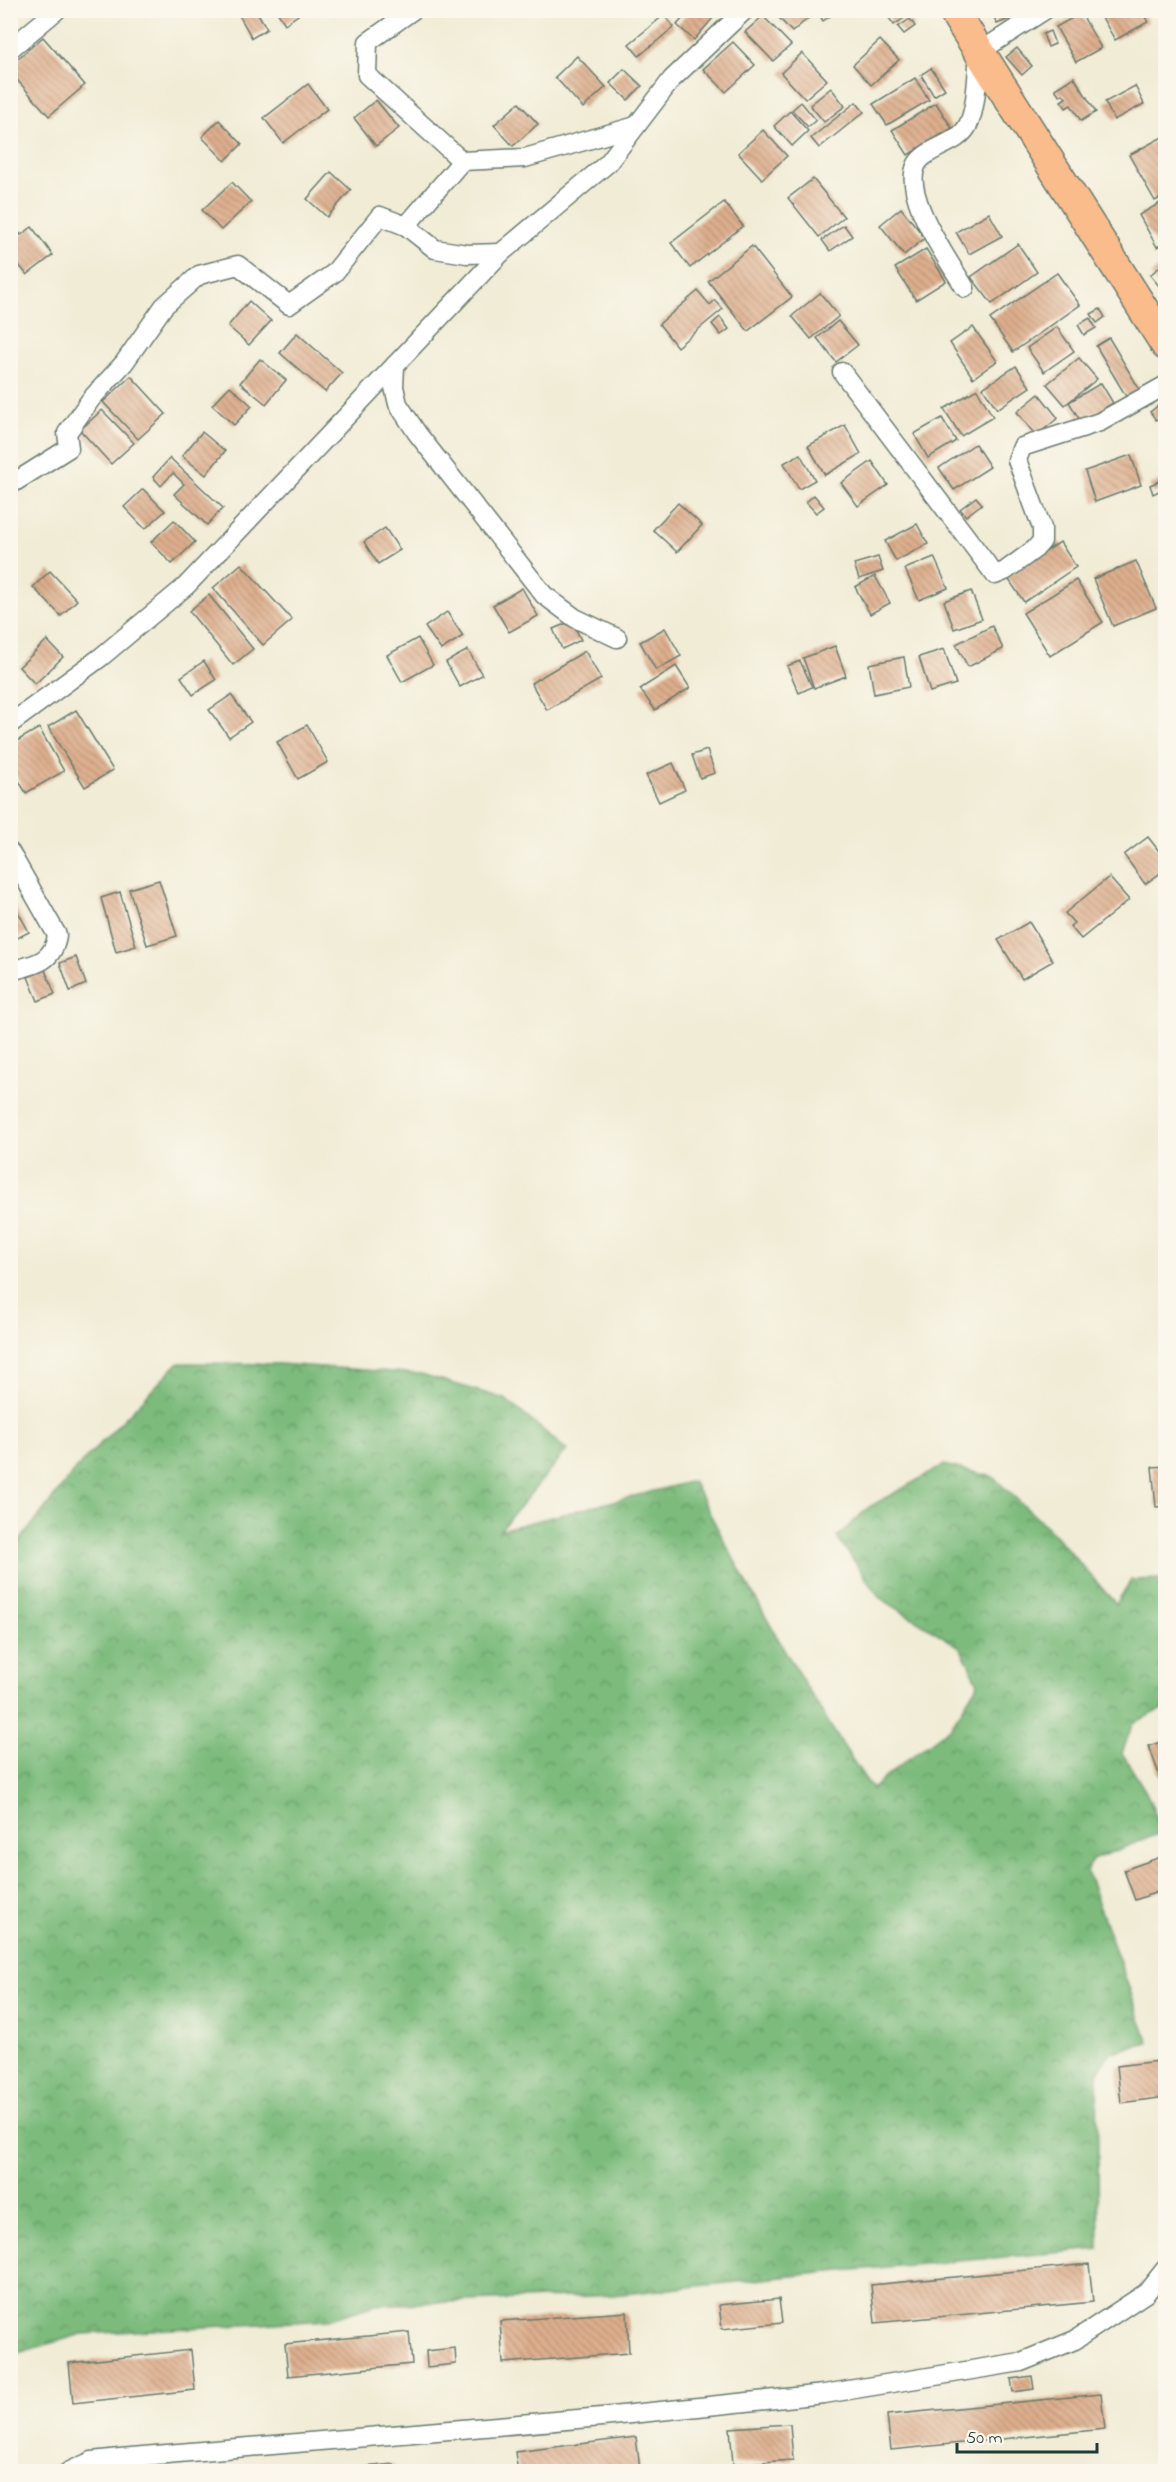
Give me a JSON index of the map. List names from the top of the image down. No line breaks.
{"scale_bar":"50 m"}
